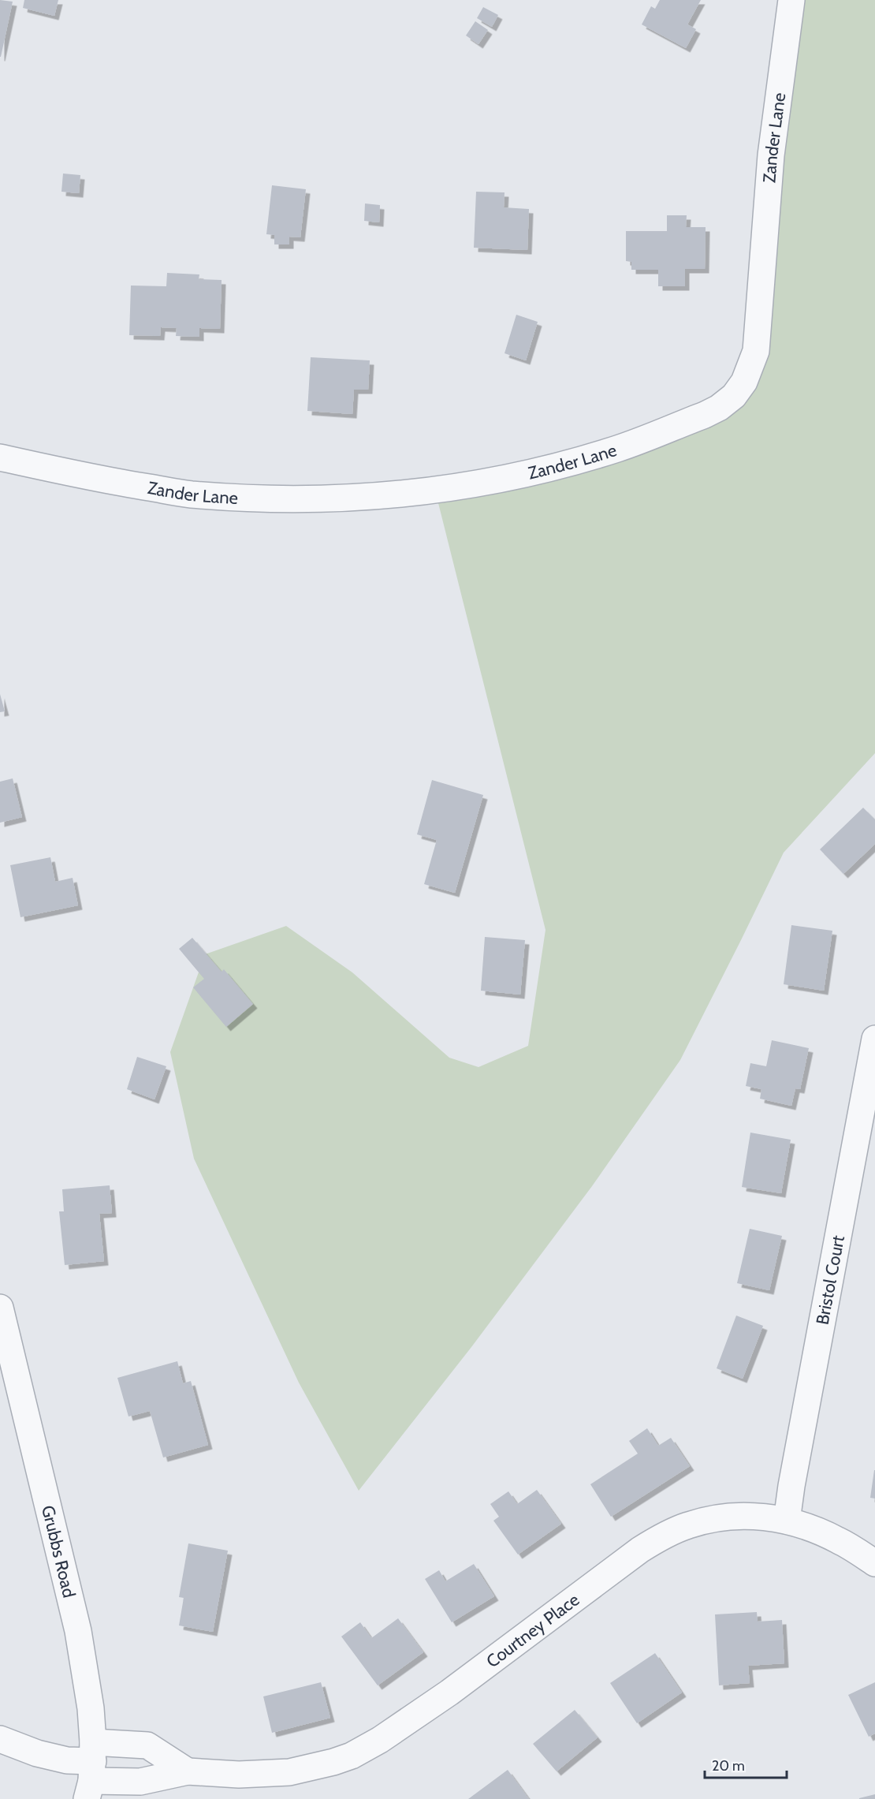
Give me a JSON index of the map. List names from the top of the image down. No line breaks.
{"streets":{"street":["Zander Lane","Bristol Court","Grubbs Road","Courtney Place"]},"crossings":[["Bristol Court","Courtney Place"],["Grubbs Road","Courtney Place"]],"scale_bar":"20 m"}
